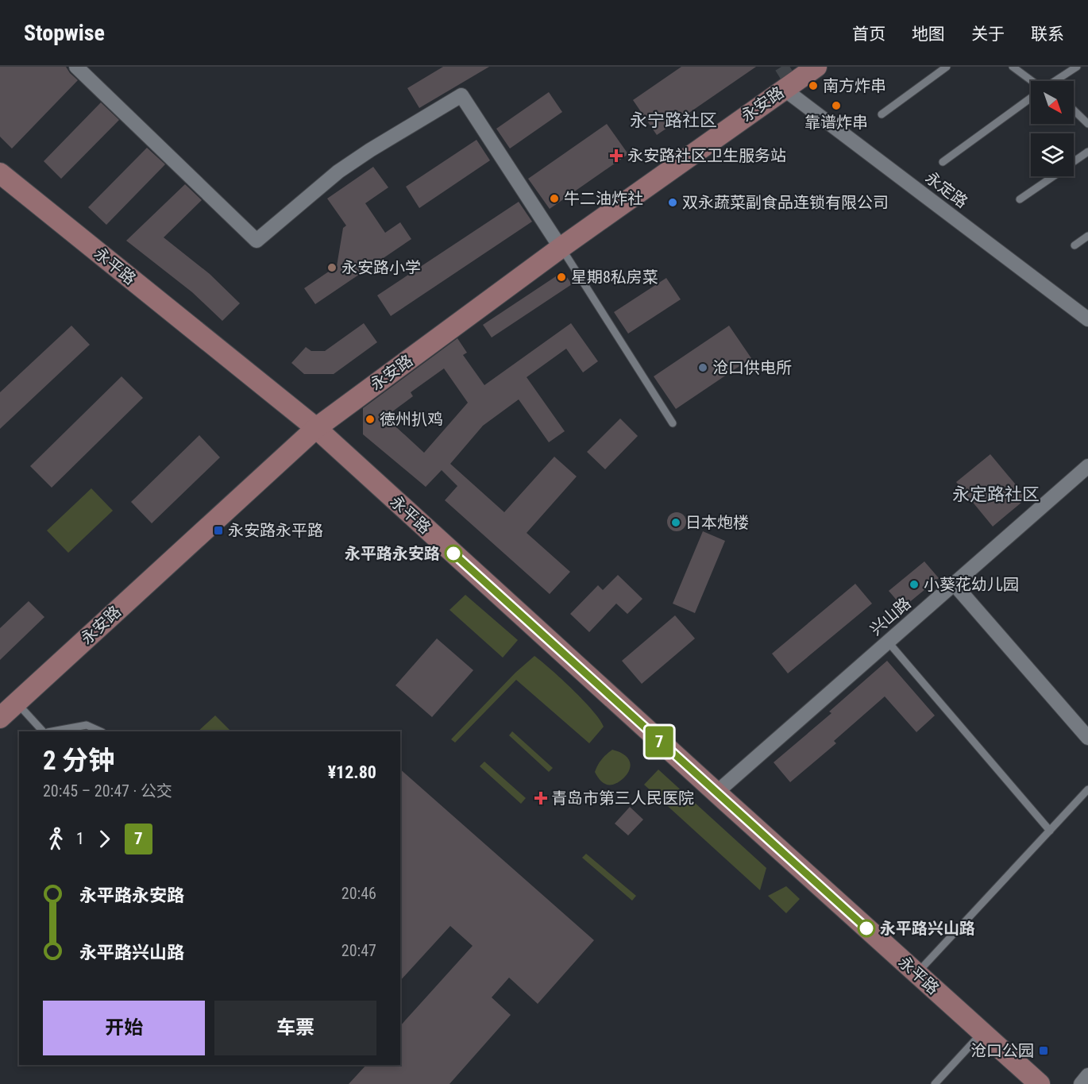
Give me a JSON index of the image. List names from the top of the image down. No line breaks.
{"streets":{"main road":["永安路","永平路"],"street":["永定路","兴山路"]},"crossings":[["永安路","永定路"],["永安路","永平路"],["永平路","兴山路"]],"districts":["永宁路社区","永定路社区"],"places":{"other":["南方炸串","靠谱炸串","牛二油炸社","双永蔬菜副食品连锁有限公司","永安路小学","星期8私房菜","沧口供电所","徳州扒鸡","日本炮楼","永平路永安路","小葵花幼儿园","永平路兴山路"],"health":["永安路社区卫生服务站","青岛市第三人民医院"],"transit":["永安路永平路","沧口公园"]},"lines":["bus line 7"],"north":"bottom right","page":{"header":"Stopwise","nav":["首页","地图","关于","联系"],"on_map":"7","heading":["2 分钟","20:45 – 20:47 · 公交","¥12.80"],"legs":["1","7"],"list":[{"name":"永平路永安路","value":"20:46"},{"name":"永平路兴山路","value":"20:47"}],"buttons":["开始","车票"]}}
